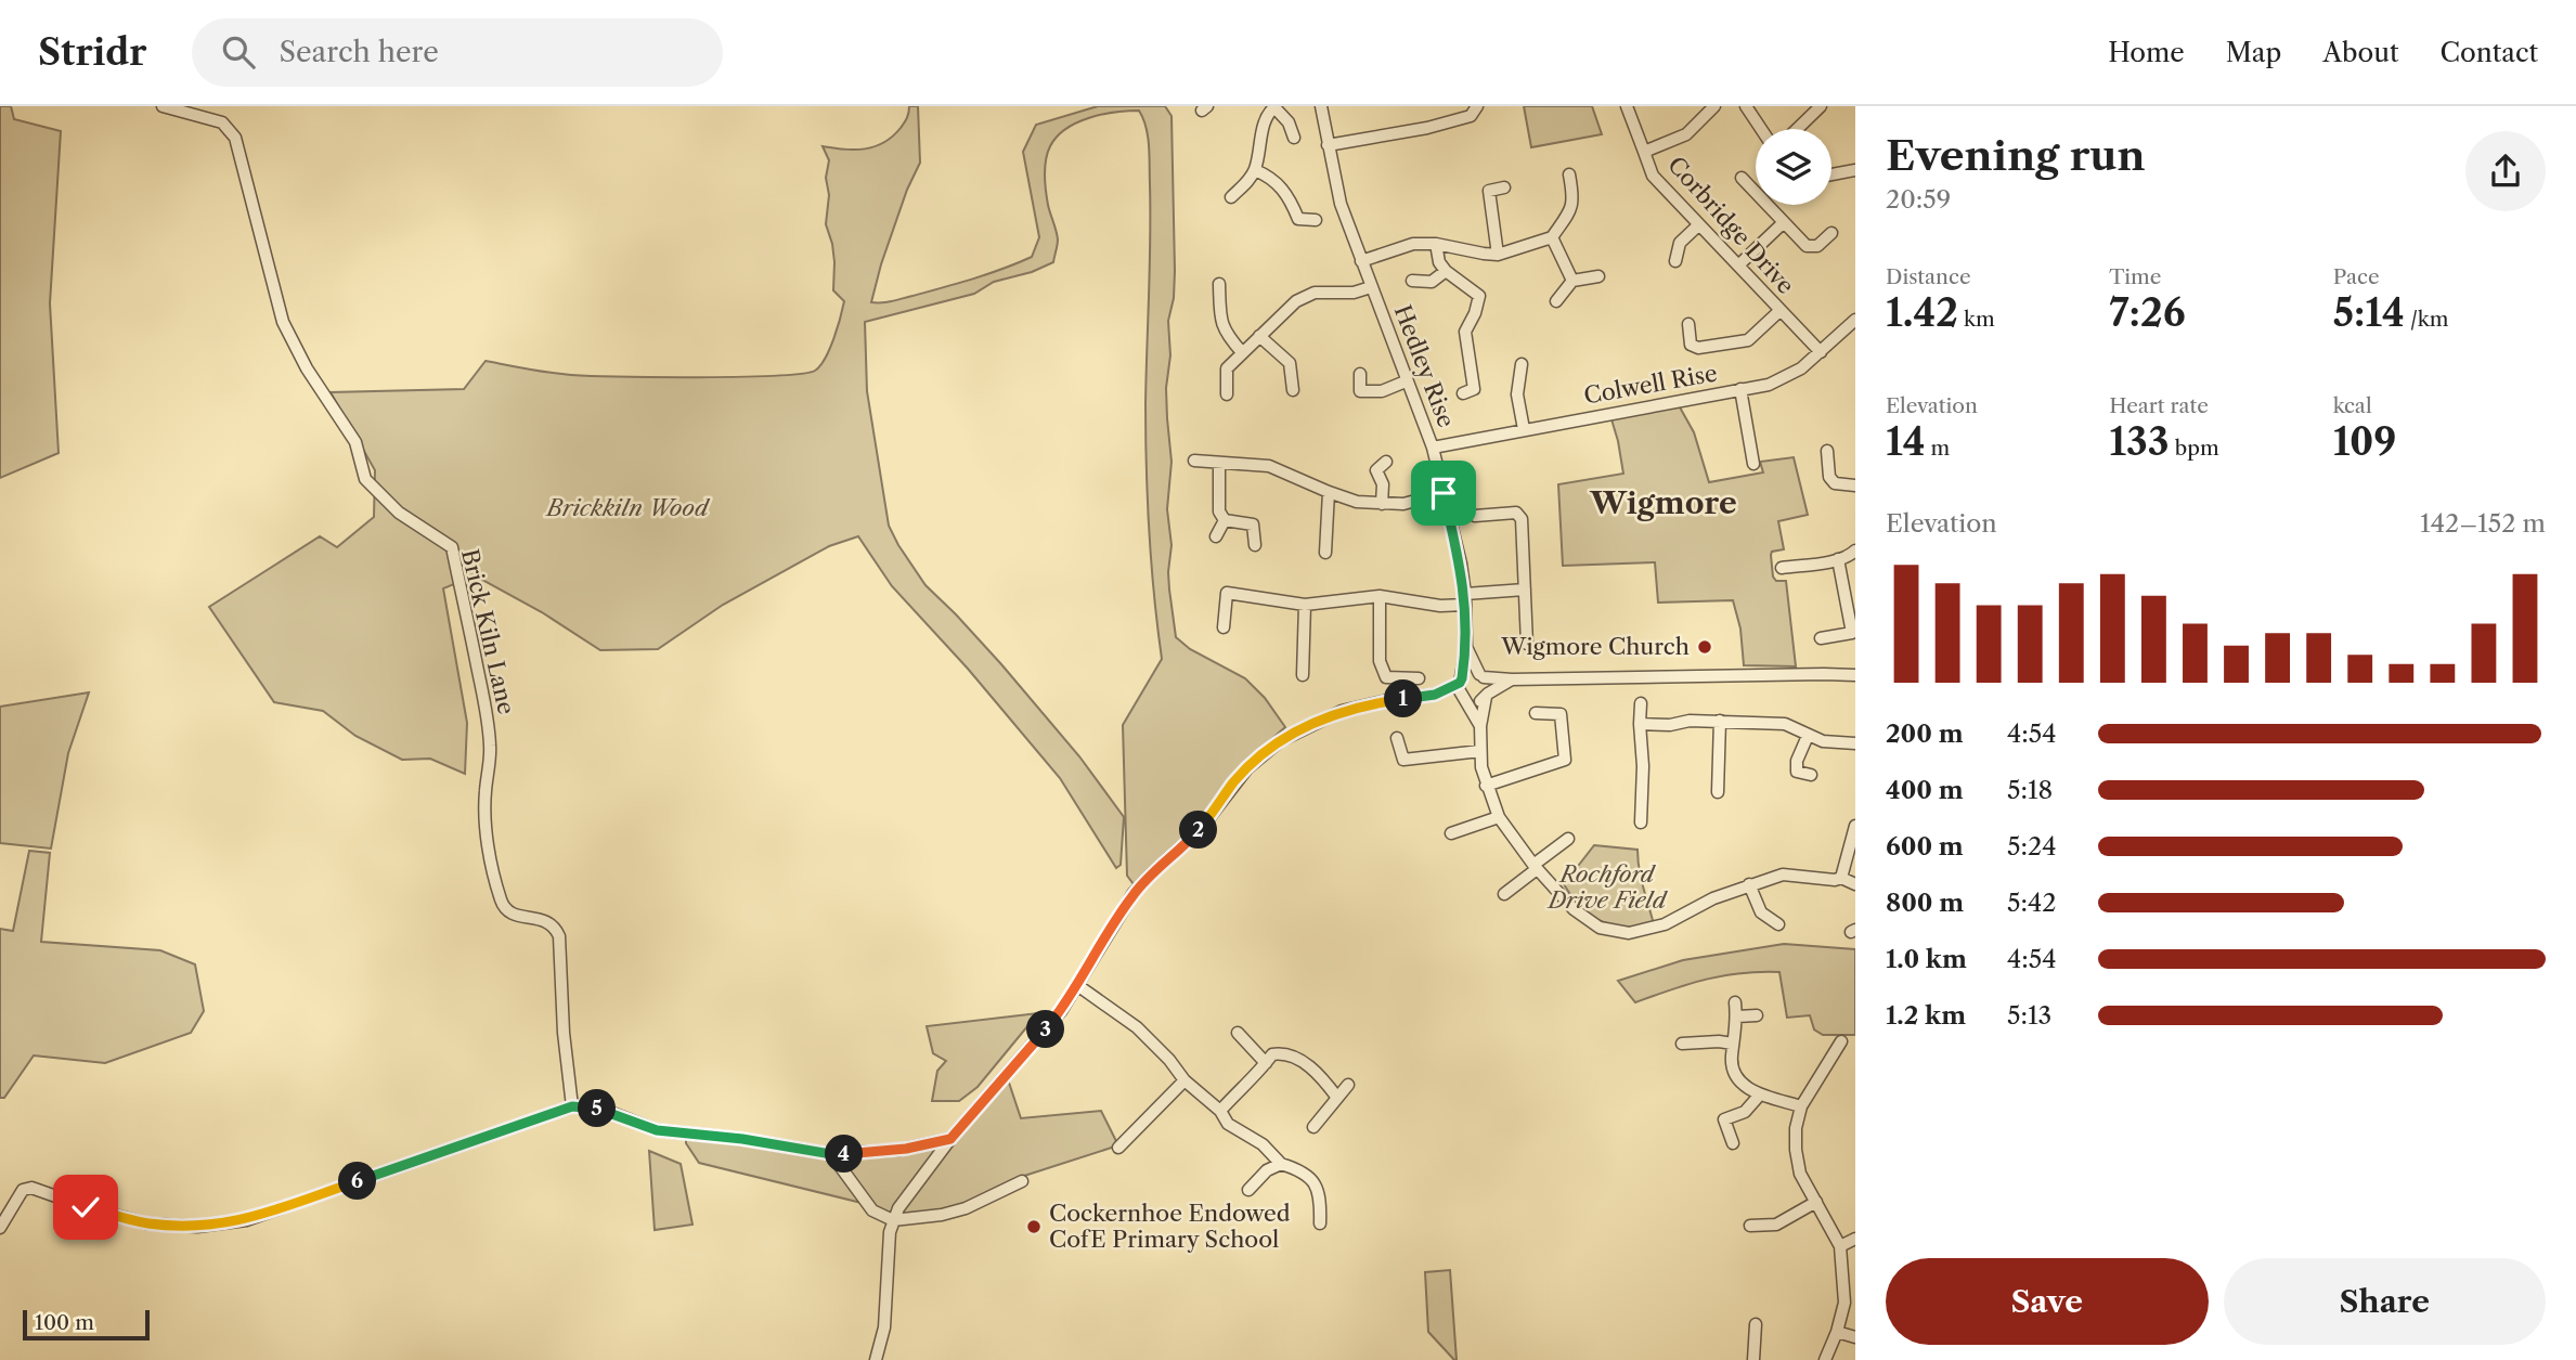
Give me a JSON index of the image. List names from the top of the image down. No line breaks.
{"streets":{"street":["Corbridge Drive","Hedley Rise","Colwell Rise","Brick Kiln Lane"]},"crossings":[["Corbridge Drive","Colwell Rise"],["Hedley Rise","Colwell Rise"]],"districts":["Wigmore"],"parks":["Brickkiln Wood","Rochford Drive Field"],"places":["Wigmore Church","Cockernhoe Endowed CofE Primary School"],"scale_bar":"100 m","page":{"header":"Stridr","search":"Search here","nav":["Home","Map","About","Contact"],"heading":["Evening run","20:59"],"stats":[["Distance","1.42 km"],["Time","7:26"],["Pace","5:14 /km"],["Elevation","14 m"],["Heart rate","133 bpm"],["kcal","109"]],"chart":["Elevation","142–152 m"],"pins":["1","2","3","5","4","6"],"list":[{"name":"200 m","note":"4:54"},{"name":"400 m","note":"5:18"},{"name":"600 m","note":"5:24"},{"name":"800 m","note":"5:42"},{"name":"1.0 km","note":"4:54"},{"name":"1.2 km","note":"5:13"}],"buttons":["Save","Share"],"scale":"100 m"}}
